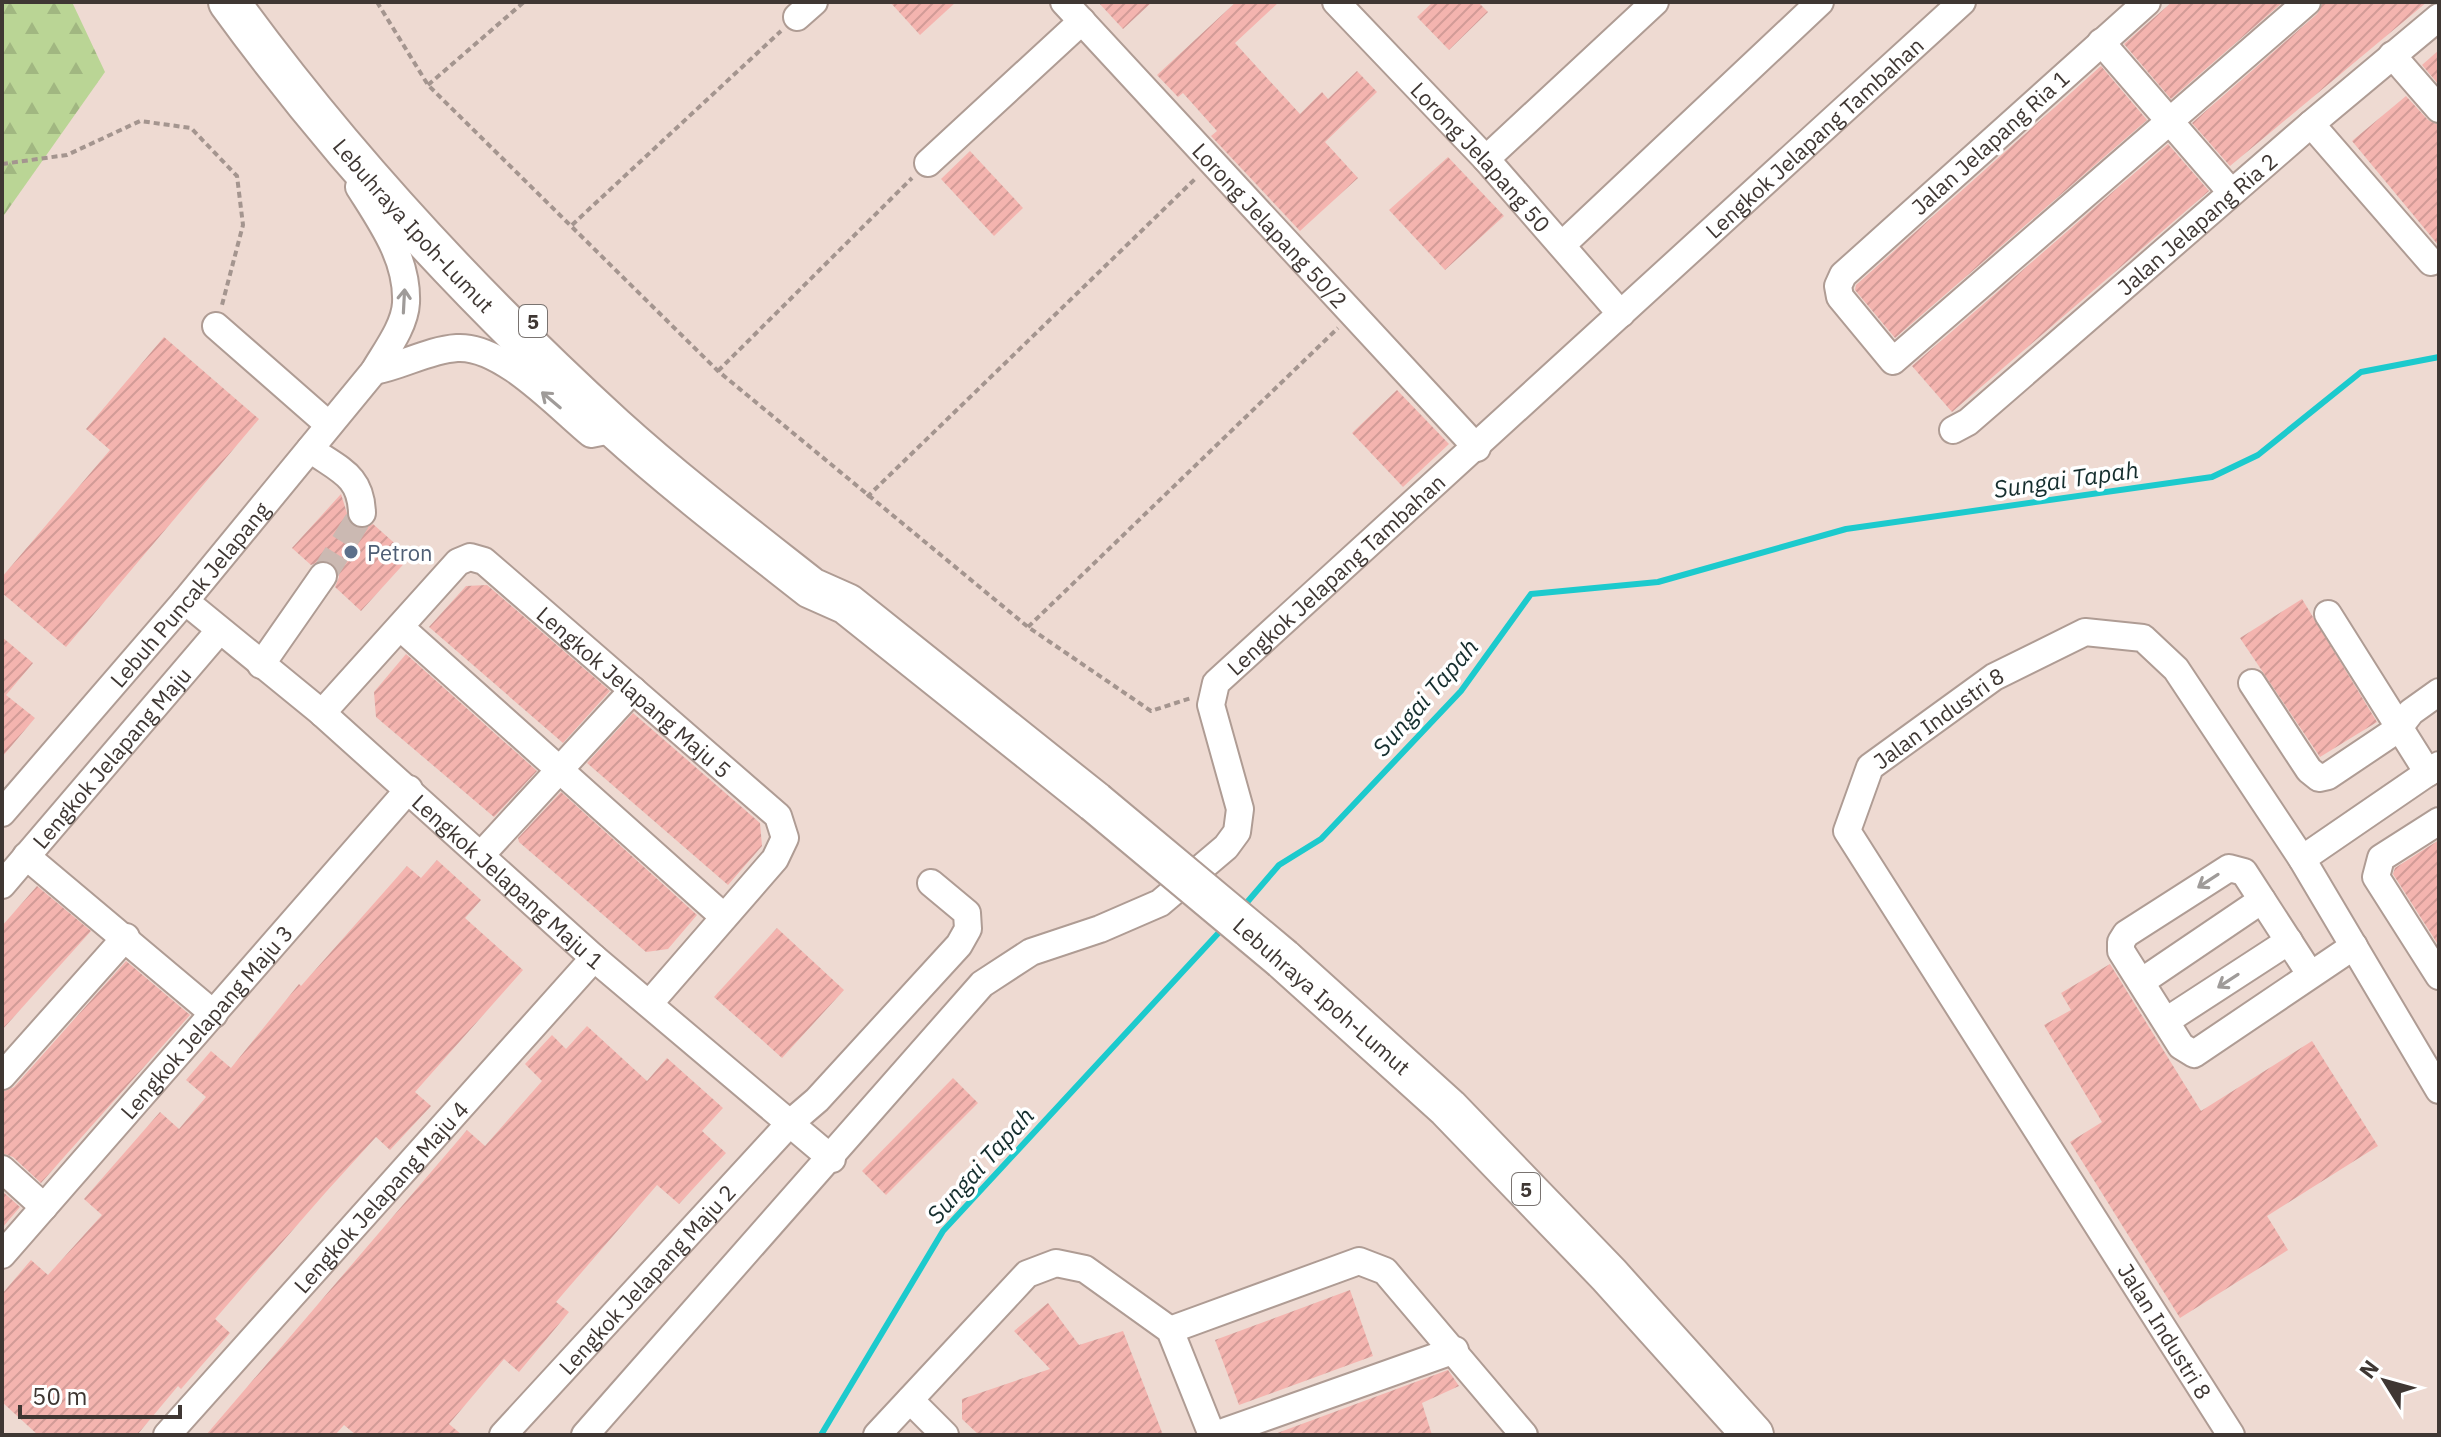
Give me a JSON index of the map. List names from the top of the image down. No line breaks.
{"streets":{"highway":["Lebuhraya Ipoh-Lumut","5"],"street":["Lengkok Jelapang Tambahan","Jalan Jelapang Ria 1","Lorong Jelapang 50","Jalan Jelapang Ria 2","Lorong Jelapang 50/2","Lebuh Puncak Jelapang","Lengkok Jelapang Maju 5","Jalan Industri 8","Lengkok Jelapang Maju","Lengkok Jelapang Maju 1","Lengkok Jelapang Maju 3","Lengkok Jelapang Maju 4","Lengkok Jelapang Maju 2"]},"crossings":[["Lengkok Jelapang Tambahan","Lorong Jelapang 50"],["Lengkok Jelapang Tambahan","Lorong Jelapang 50/2"],["Lengkok Jelapang Tambahan","Lengkok Jelapang Maju 1"],["Lebuhraya Ipoh-Lumut","Lebuh Puncak Jelapang"],["Lebuh Puncak Jelapang","Lengkok Jelapang Maju 1"],["Lengkok Jelapang Maju 5","Lengkok Jelapang Maju 1"],["Lengkok Jelapang Maju","Lengkok Jelapang Maju 1"],["Lengkok Jelapang Maju 1","Lengkok Jelapang Maju 3"],["Lengkok Jelapang Maju 1","Lengkok Jelapang Maju 4"],["Lengkok Jelapang Maju 1","Lengkok Jelapang Maju 2"]],"water":["Sungai Tapah"],"places":["Petron"],"scale_bar":"50 m","north":"top left"}
